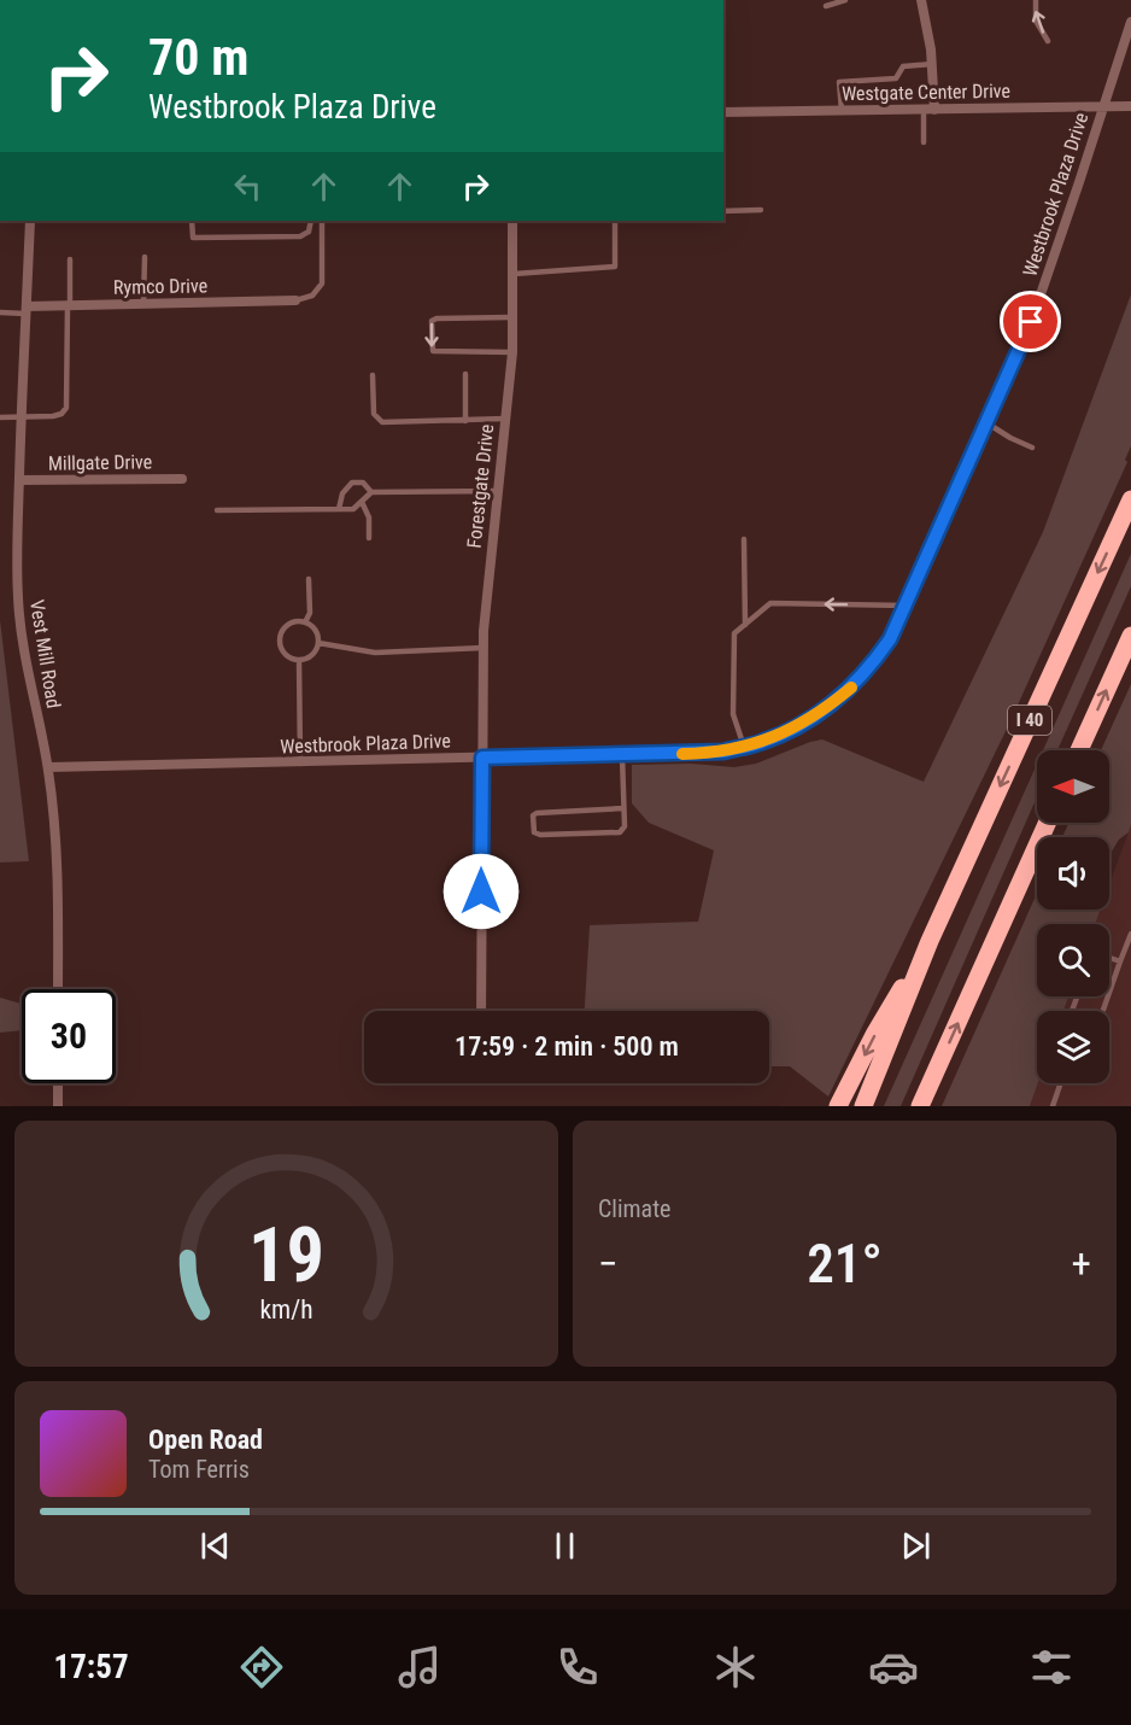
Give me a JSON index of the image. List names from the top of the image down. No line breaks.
{"streets":{"highway":["I 40"],"street":["Westgate Center Drive","Westbrook Plaza Drive","Rymco Drive","Millgate Drive","Forestgate Drive","Vest Mill Road"]},"crossings":[["Westgate Center Drive","Westbrook Plaza Drive"],["Westbrook Plaza Drive","Forestgate Drive"],["Westbrook Plaza Drive","Vest Mill Road"],["Rymco Drive","Vest Mill Road"],["Millgate Drive","Vest Mill Road"]],"north":"left","page":{"turn":["70 m","Westbrook Plaza Drive"],"limit":"30","trip":"17:59 · 2 min · 500 m","tile":"Climate","heat":["−","21°","+"],"song":["Open Road","Tom Ferris"],"tabs":"17:57","gauge":["19","km/h"]}}
